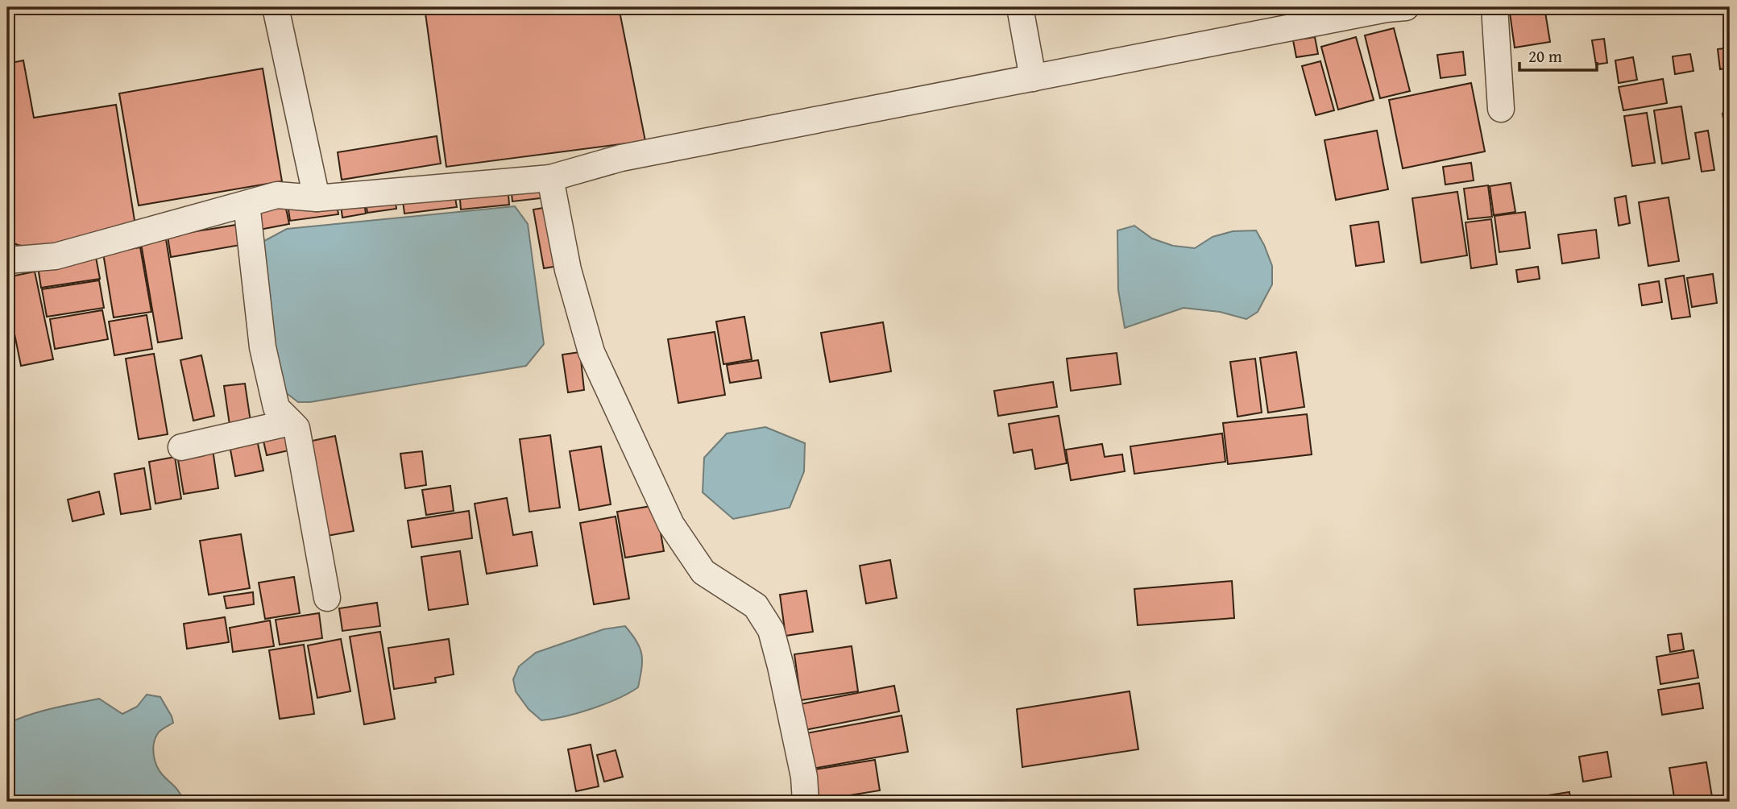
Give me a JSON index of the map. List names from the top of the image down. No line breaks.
{"scale_bar":"20 m"}
